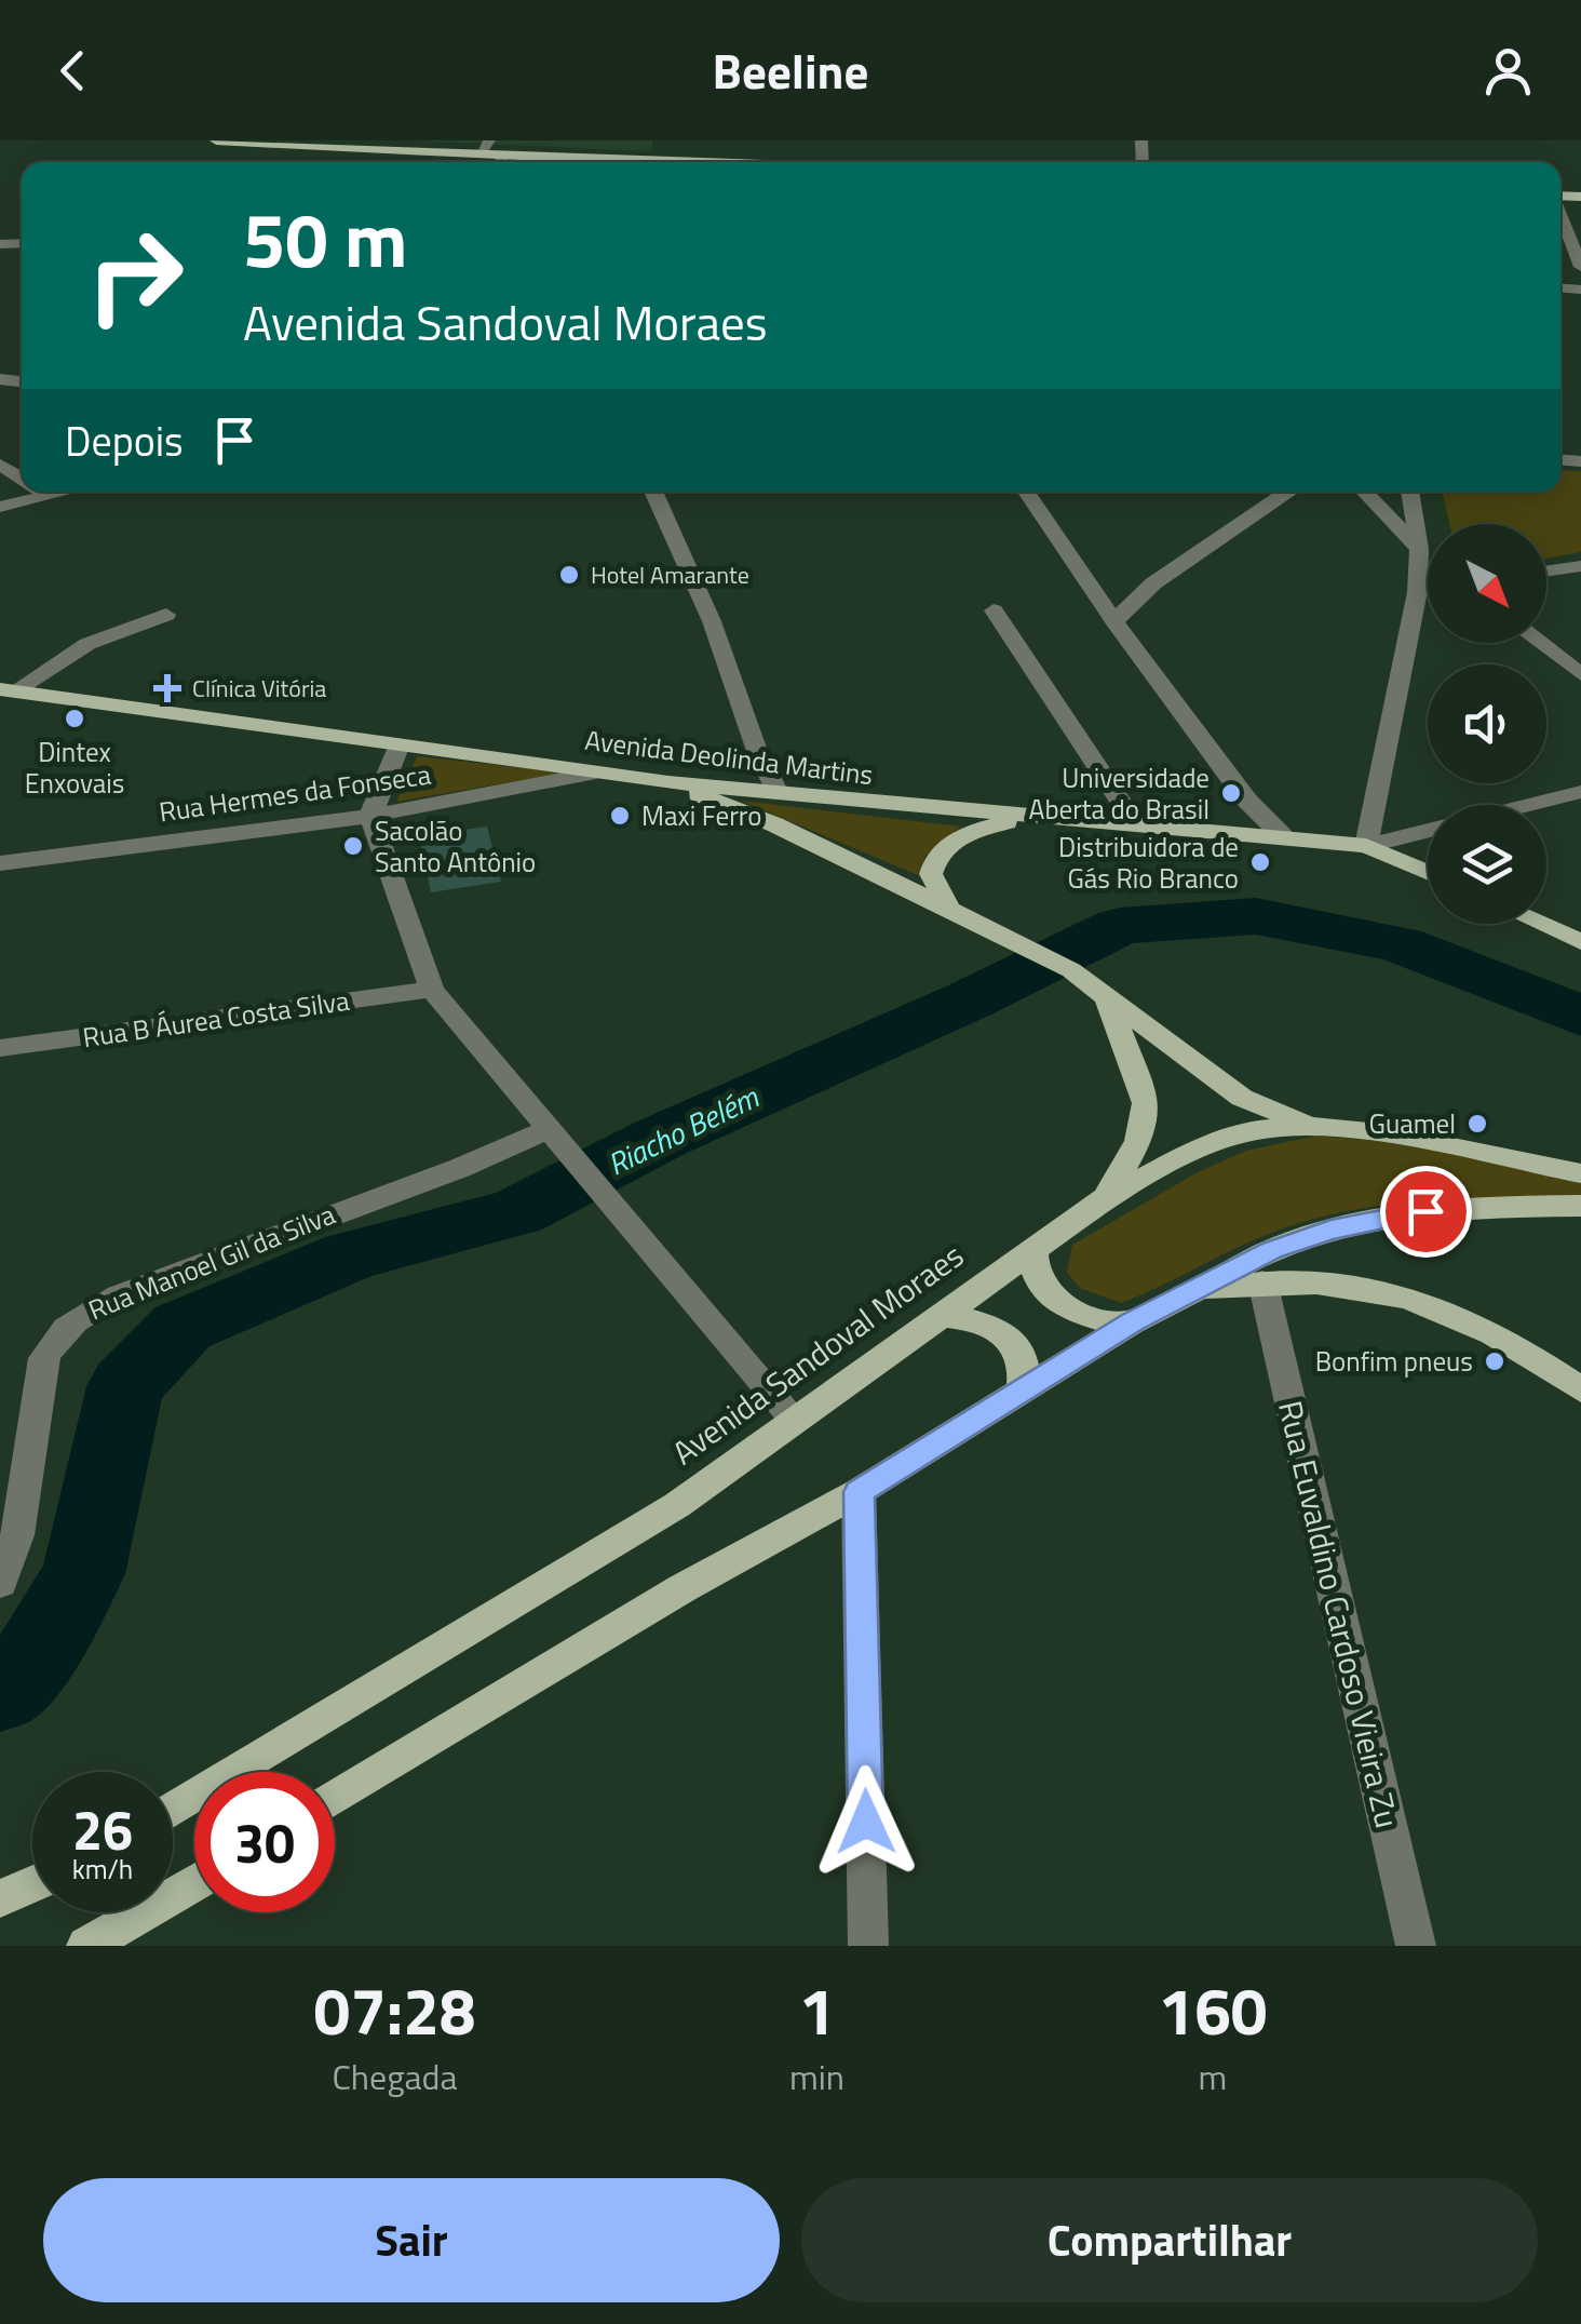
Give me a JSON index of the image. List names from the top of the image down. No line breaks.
{"streets":{"main road":["Avenida Deolinda Martins","Avenida Sandoval Moraes"],"street":["Rua Hermes da Fonseca","Rua B Áurea Costa Silva","Rua Manoel Gil da Silva","Rua Euvaldino Cardoso Vieira Zu"]},"crossings":[["Avenida Deolinda Martins","Rua Hermes da Fonseca"]],"water":["Riacho Belém"],"places":{"other":["Hotel Amarante","Dintex Enxovais","Universidade Aberta do Brasil","Maxi Ferro","Sacolão Santo Antônio","Distribuidora de Gás Rio Branco","Guamel","Bonfim pneus"],"health":["Clínica Vitória"]},"north":"bottom right","page":{"header":"Beeline","turn":["50 m","Avenida Sandoval Moraes"],"then":"Depois","speed":"26 km/h","limit":"30","eta":["07:28","Chegada","1","min","160","m"],"buttons":["Sair","Compartilhar"]}}
